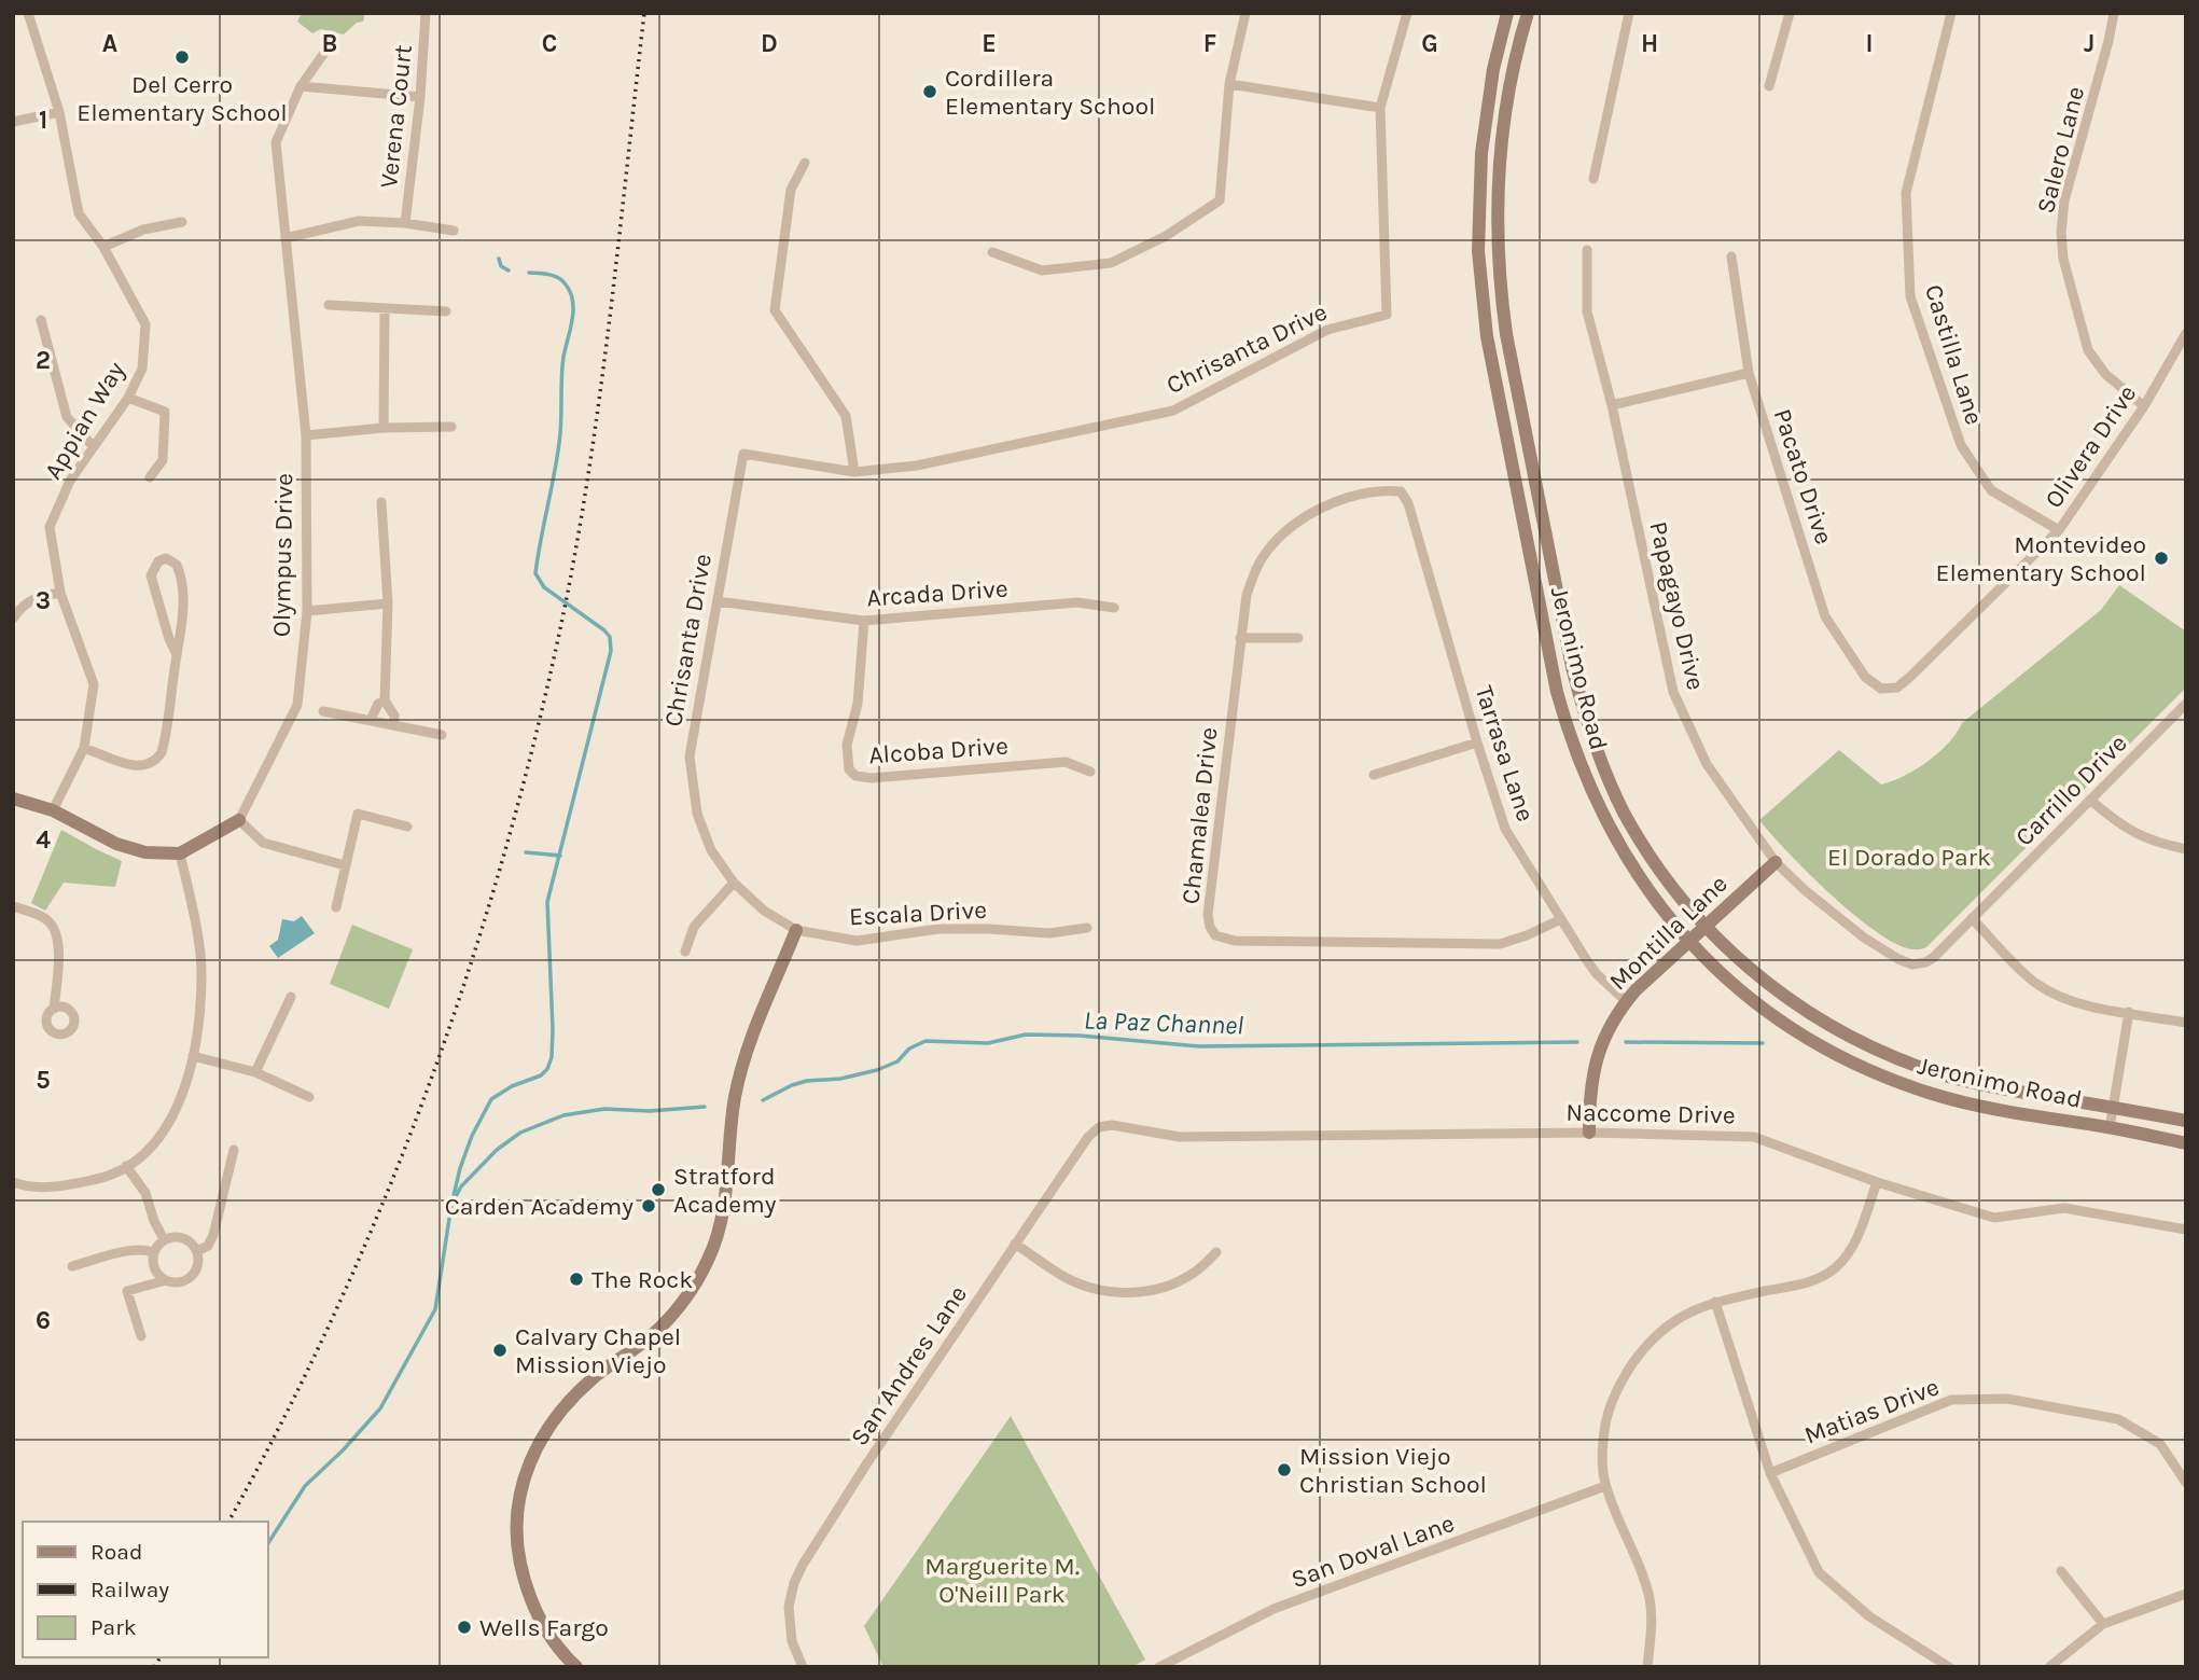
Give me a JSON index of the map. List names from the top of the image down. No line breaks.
{"streets":{"main road":["Jeronimo Road","Montilla Lane"],"street":["Verena Court","Salero Lane","Chrisanta Drive","Castilla Lane","Appian Way","Olivera Drive","Pacato Drive","Olympus Drive","Arcada Drive","Papagayo Drive","Alcoba Drive","Tarrasa Lane","Carrillo Drive","Chamalea Drive","Escala Drive","Naccome Drive","San Andres Lane","Matias Drive","San Doval Lane"]},"crossings":[["Salero Lane","Olivera Drive"],["Chrisanta Drive","Arcada Drive"],["Chrisanta Drive","Escala Drive"],["Castilla Lane","Olivera Drive"],["Olivera Drive","Pacato Drive"],["Arcada Drive","Alcoba Drive"],["Papagayo Drive","Carrillo Drive"],["Papagayo Drive","Montilla Lane"],["Jeronimo Road","Montilla Lane"],["Tarrasa Lane","Chamalea Drive"],["Tarrasa Lane","Montilla Lane"],["Montilla Lane","Naccome Drive"],["Naccome Drive","San Andres Lane"]],"water":["La Paz Channel"],"parks":["El Dorado Park","Marguerite M. O'Neill Park"],"places":["Del Cerro Elementary School","Cordillera Elementary School","Montevideo Elementary School","Stratford Academy","Carden Academy","The Rock","Calvary Chapel Mission Viejo","Mission Viejo Christian School","Wells Fargo"],"legend":["Road","Railway","Park"],"grid":{"columns":["A","B","C","D","E","F","G","H","I","J"],"rows":["1","2","3","4","5","6"]}}
